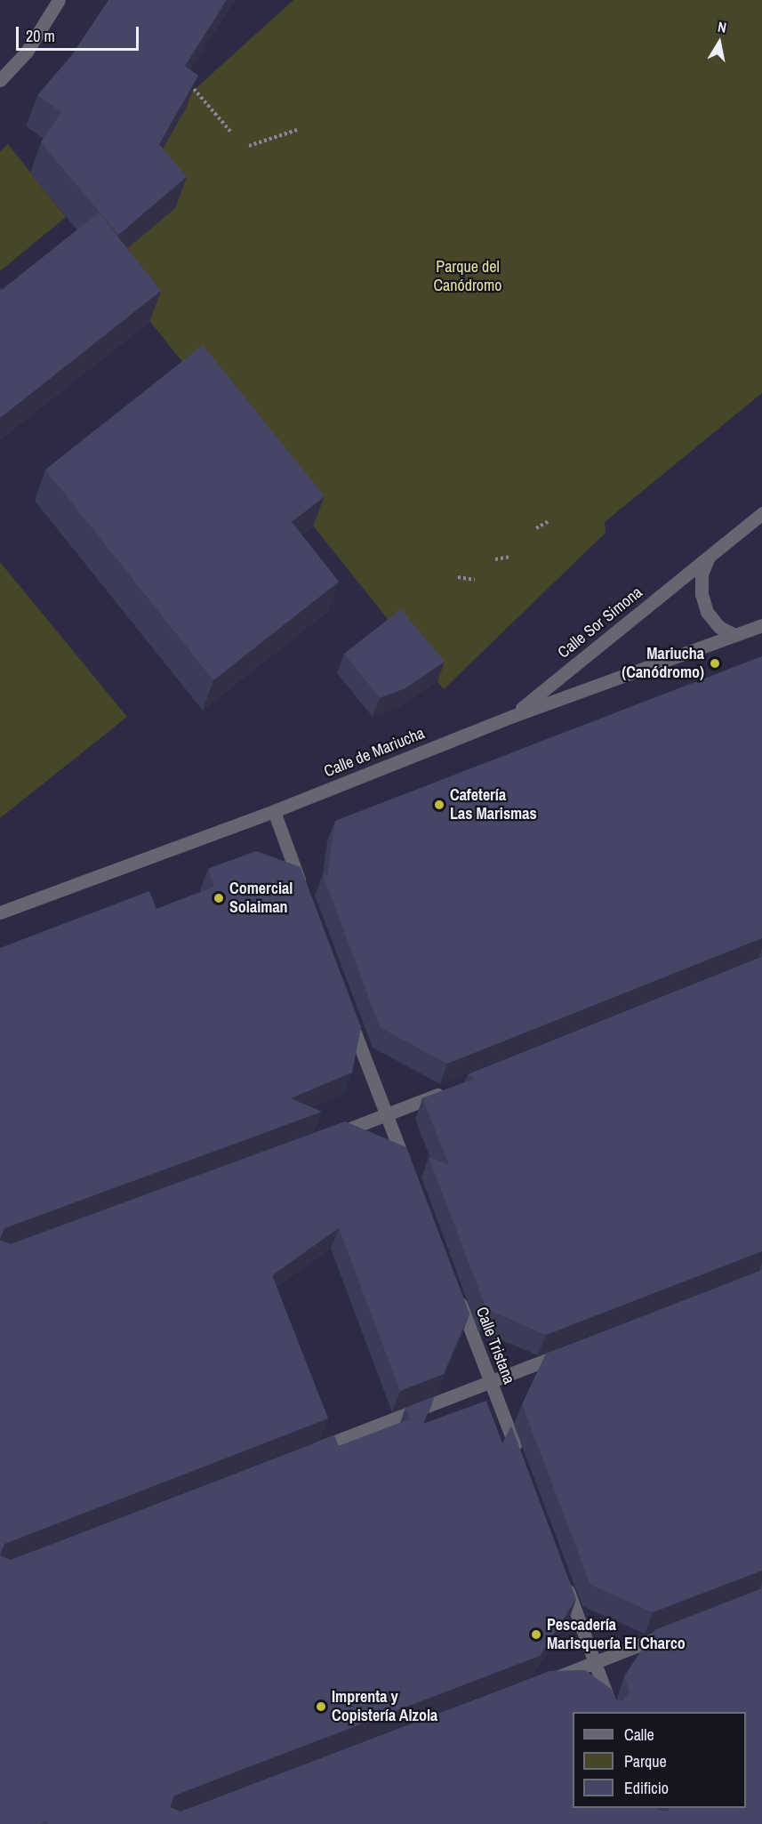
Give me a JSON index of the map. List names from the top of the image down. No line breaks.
{"streets":{"street":["Calle Sor Simona","Calle de Mariucha","Calle Tristana"]},"crossings":[["Calle Sor Simona","Calle de Mariucha"]],"parks":["Parque del Canódromo"],"places":["Mariucha (Canódromo)","Cafetería Las Marismas","Comercial Solaiman","Pescadería Marisquería El Charco","Imprenta y Copistería Alzola"],"legend":["Calle","Parque","Edificio"],"scale_bar":"20 m","north":"top"}
